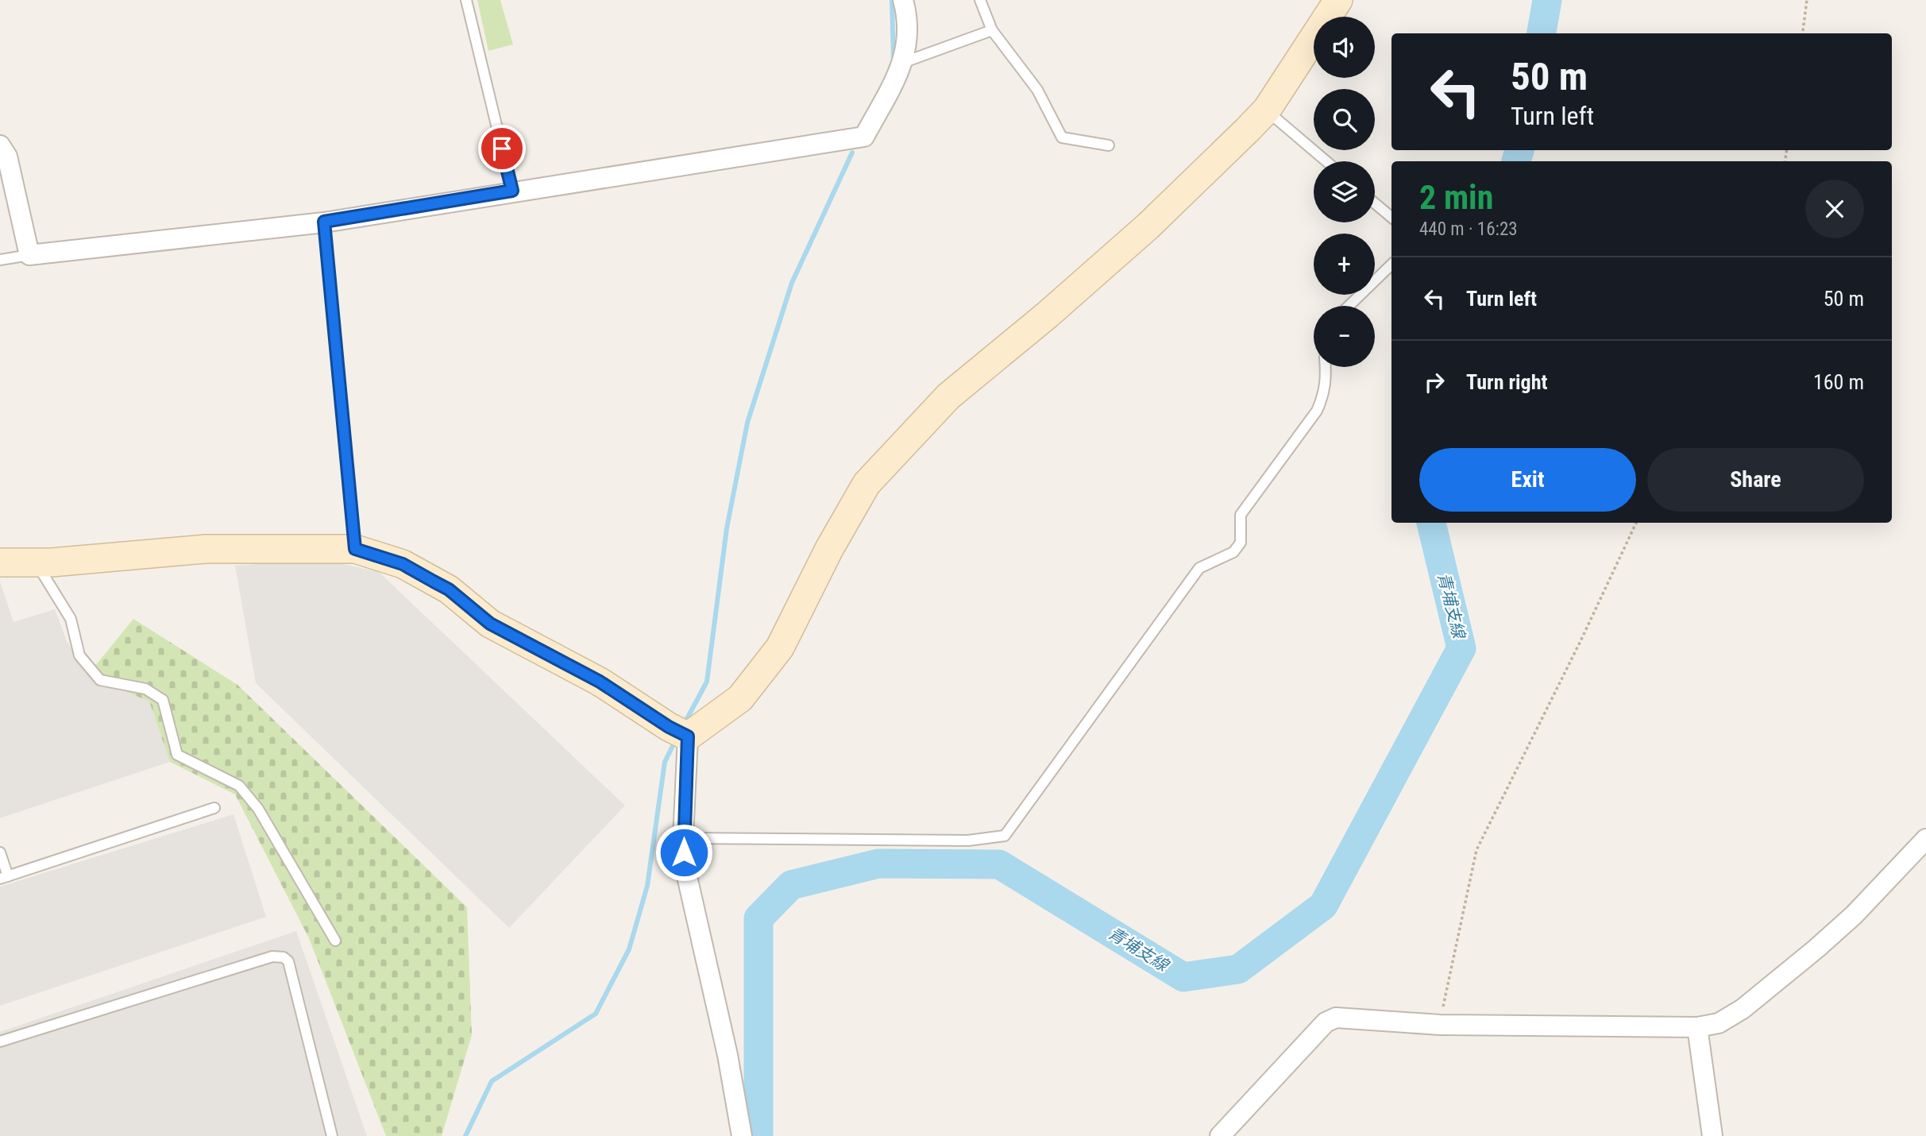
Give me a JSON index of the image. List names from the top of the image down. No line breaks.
{"water":["青埔支線"],"page":{"map_buttons":["+","−"],"turn":["50 m","Turn left"],"heading":["2 min","440 m · 16:23"],"list":[{"name":"Turn left","value":"50 m"},{"name":"Turn right","value":"160 m"}],"buttons":["Exit","Share"]}}
